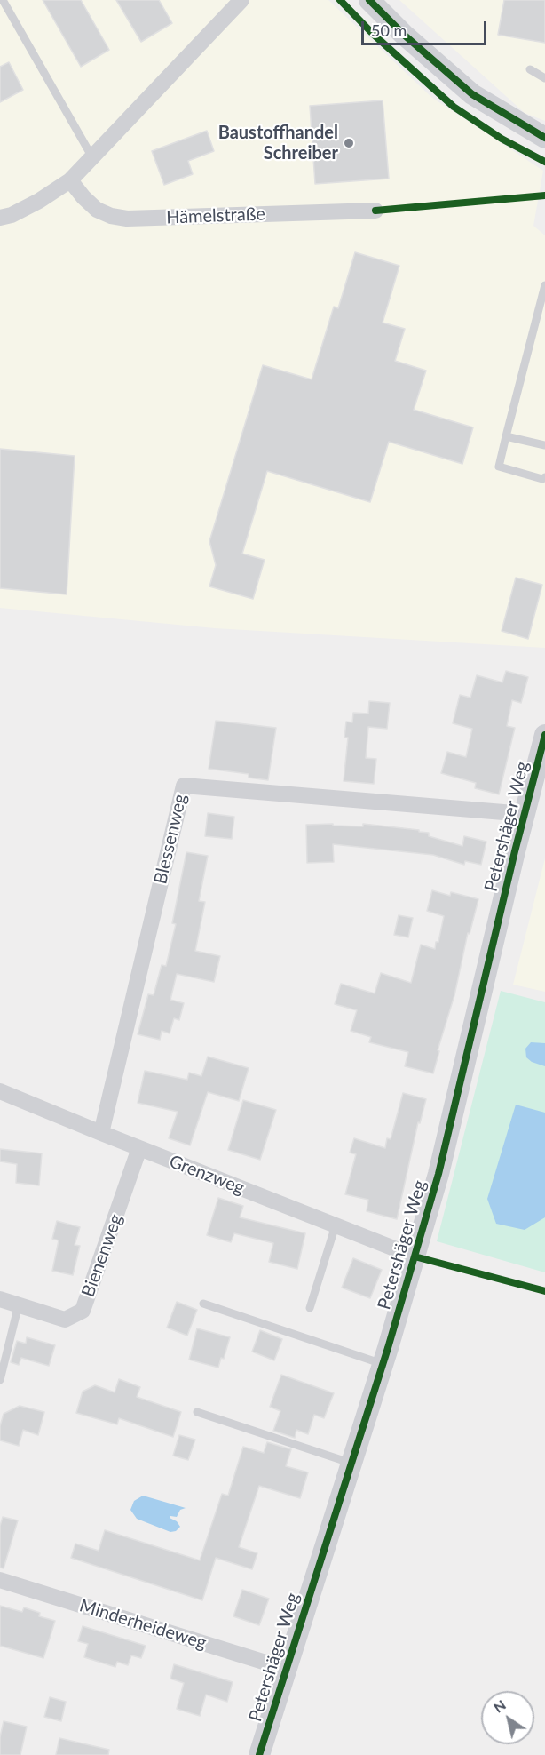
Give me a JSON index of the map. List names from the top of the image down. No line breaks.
{"streets":{"street":["Hämelstraße","Petershäger Weg","Blessenweg","Grenzweg","Bienenweg","Minderheideweg"]},"crossings":[["Petershäger Weg","Blessenweg"],["Petershäger Weg","Grenzweg"],["Petershäger Weg","Minderheideweg"],["Blessenweg","Grenzweg"],["Grenzweg","Bienenweg"]],"places":["Baustoffhandel Schreiber"],"scale_bar":"50 m","north":"top left"}
